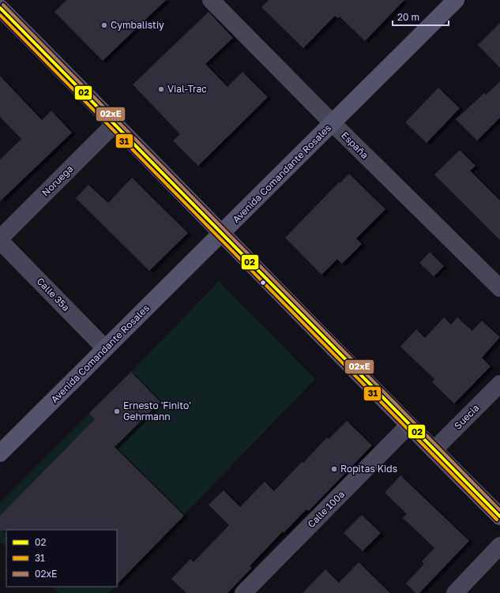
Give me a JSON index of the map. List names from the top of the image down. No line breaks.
{"streets":{"main road":["Avenida Comandante Rosales"],"street":["España","Noruega","Calle 35a","Suecia","Calle 100a"]},"crossings":[["España","Avenida Comandante Rosales"],["Avenida Comandante Rosales","Calle 35a"],["Noruega","Calle 35a"]],"places":["Cymbalistiy","Vial-Trac","Ernesto 'Finito' Gehrmann","Ropitas Kids"],"lines":["transit line 02xE","transit line 02","transit line 31"],"legend":["02","31","02xE"],"scale_bar":"20 m"}
